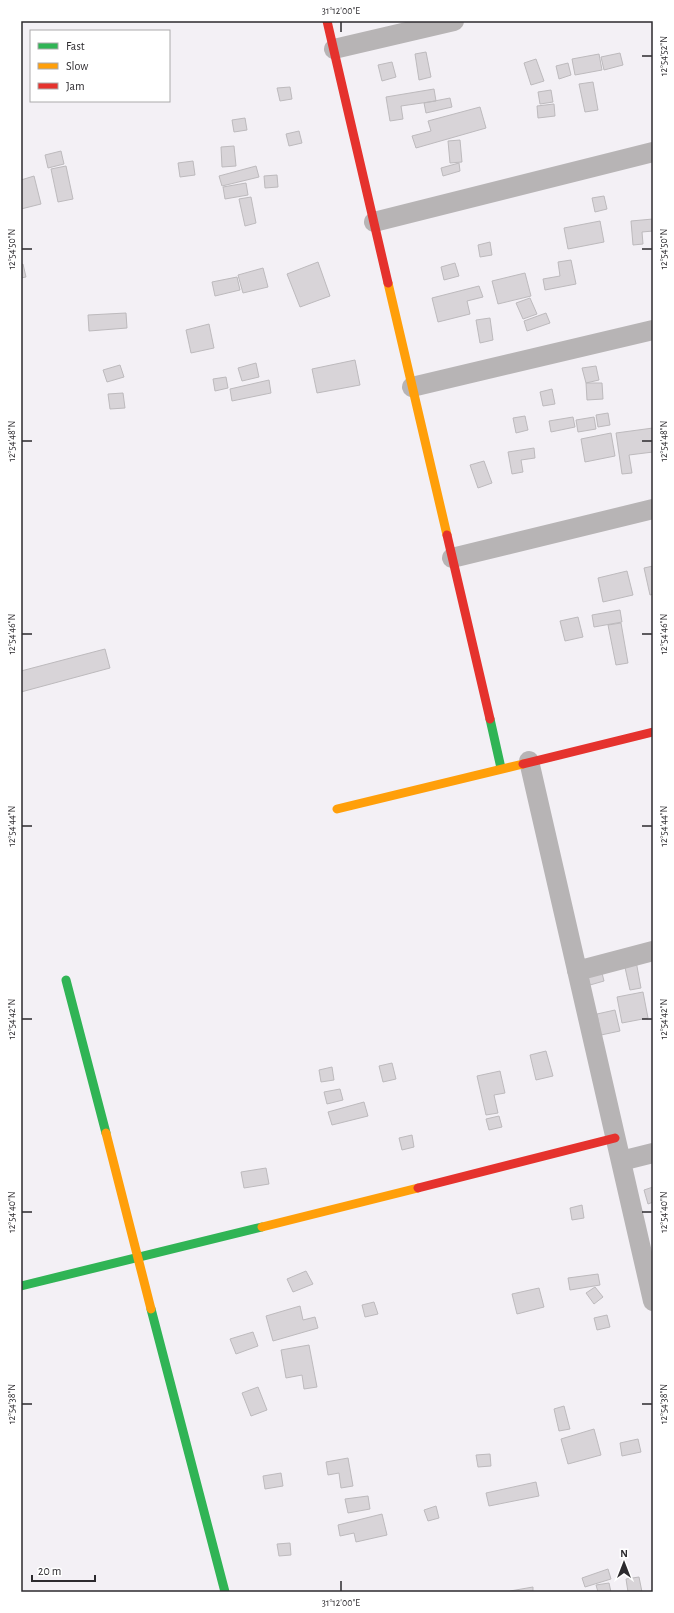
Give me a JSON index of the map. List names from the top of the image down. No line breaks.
{"legend":["Fast","Slow","Jam"],"scale_bar":"20 m","north":"top","coordinates":["31°12'00\"E","12°54'52\"N","12°54'50\"N","12°54'48\"N","12°54'46\"N","12°54'44\"N","12°54'42\"N","12°54'40\"N","12°54'38\"N"]}
